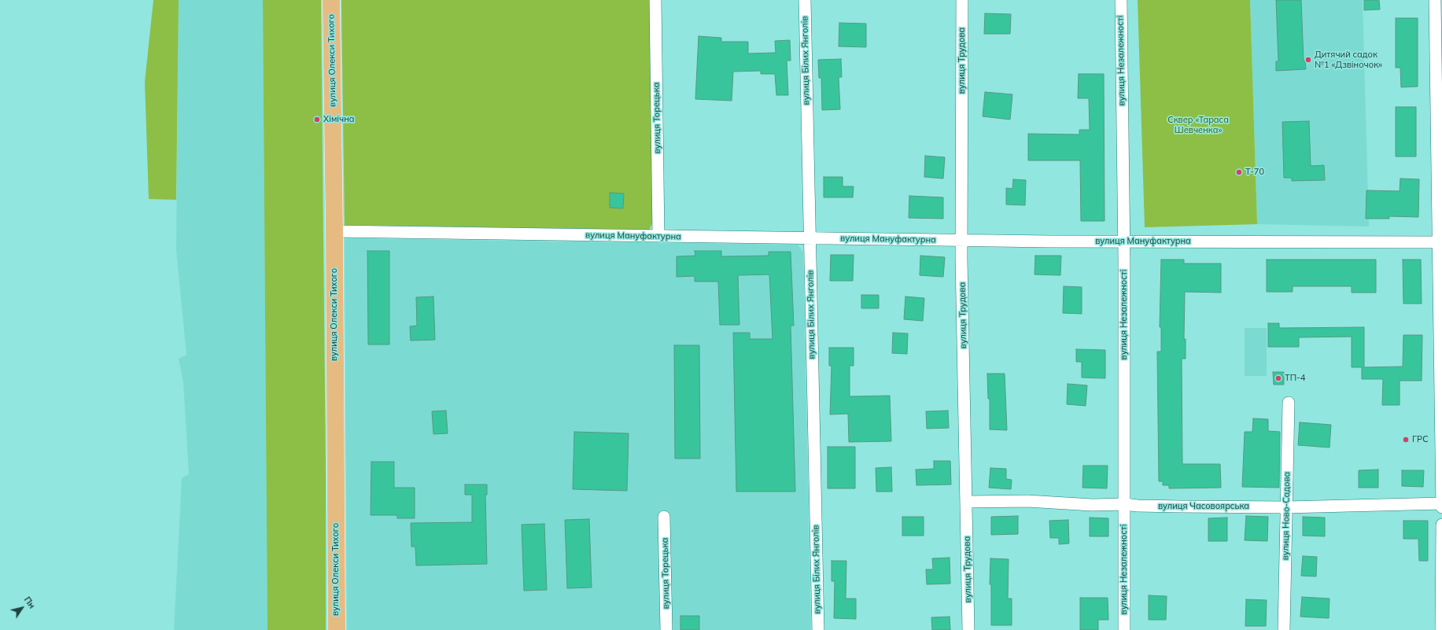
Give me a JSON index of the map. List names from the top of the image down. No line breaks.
{"streets":{"main road":["вулиця Олекси Тихого"],"street":["вулиця Білих Янголів","вулиця Трудова","вулиця Незалежності","вулиця Торецька","вулиця Мануфактурна","вулиця Часовоярська","вулиця Ново-Садова"]},"crossings":[["вулиця Олекси Тихого","вулиця Мануфактурна"],["вулиця Білих Янголів","вулиця Мануфактурна"],["вулиця Трудова","вулиця Мануфактурна"],["вулиця Трудова","вулиця Часовоярська"],["вулиця Незалежності","вулиця Мануфактурна"],["вулиця Незалежності","вулиця Часовоярська"],["вулиця Торецька","вулиця Мануфактурна"],["вулиця Часовоярська","вулиця Ново-Садова"]],"parks":["Сквер «Тараса Шевченка»"],"places":["Дитячий садок №1 «Дзвіночок»","Хімічна","Т-70","ТП-4","ГРС"],"north":"top right"}
